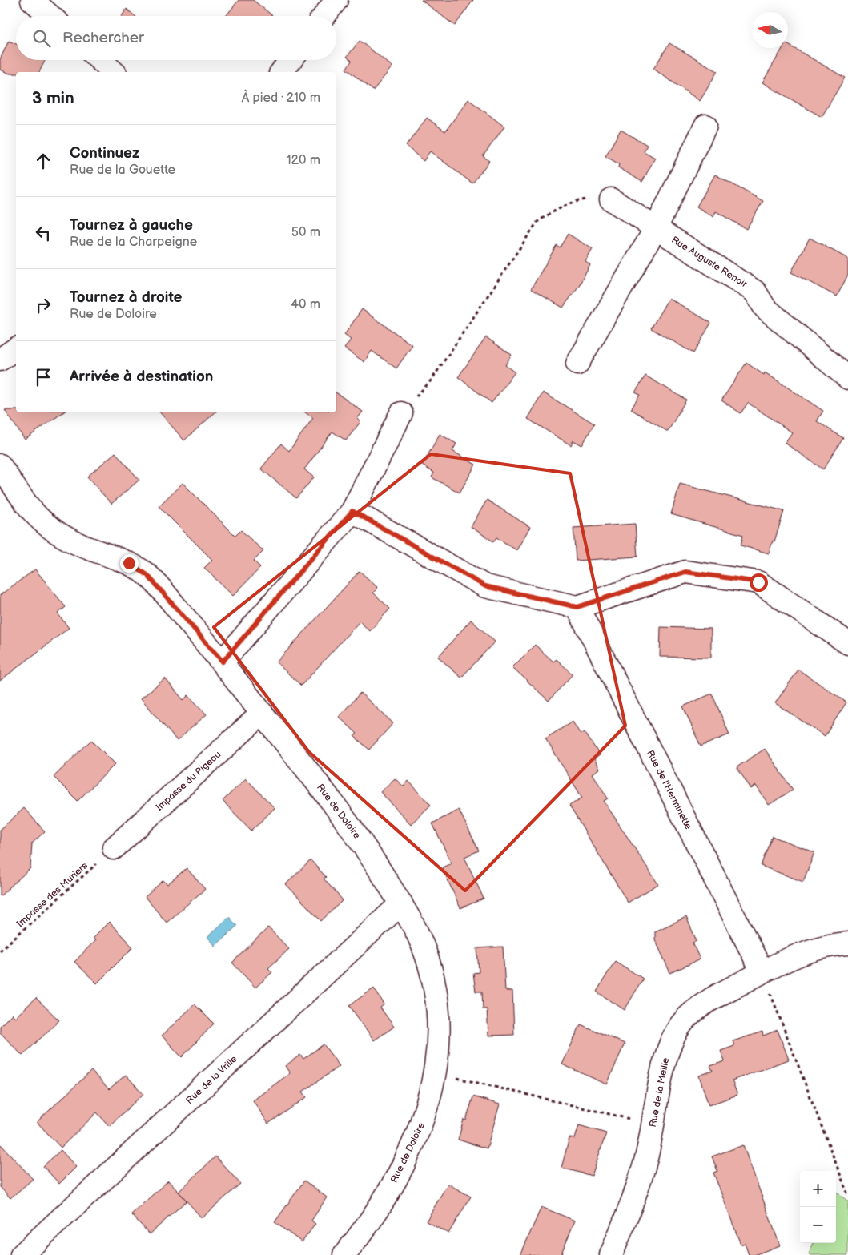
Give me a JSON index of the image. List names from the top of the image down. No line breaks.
{"streets":{"street":["Rue Auguste Renoir","Impasse du Pigeou","Rue de l'Herminette","Rue de Doloire","Rue de la Vrille","Rue de la Meille"],"path":["Impasse des Muriers"]},"crossings":[["Impasse du Pigeou","Rue de Doloire"],["Impasse du Pigeou","Impasse des Muriers"],["Rue de l'Herminette","Rue de la Meille"],["Rue de Doloire","Rue de la Vrille"]],"north":"left","page":{"search":"Rechercher","heading":["3 min","À pied · 210 m"],"list":[["Continuez","Rue de la Gouette","120 m"],["Tournez à gauche","Rue de la Charpeigne","50 m"],["Tournez à droite","Rue de Doloire","40 m"],"Arrivée à destination"],"map_buttons":["+","−"]}}
